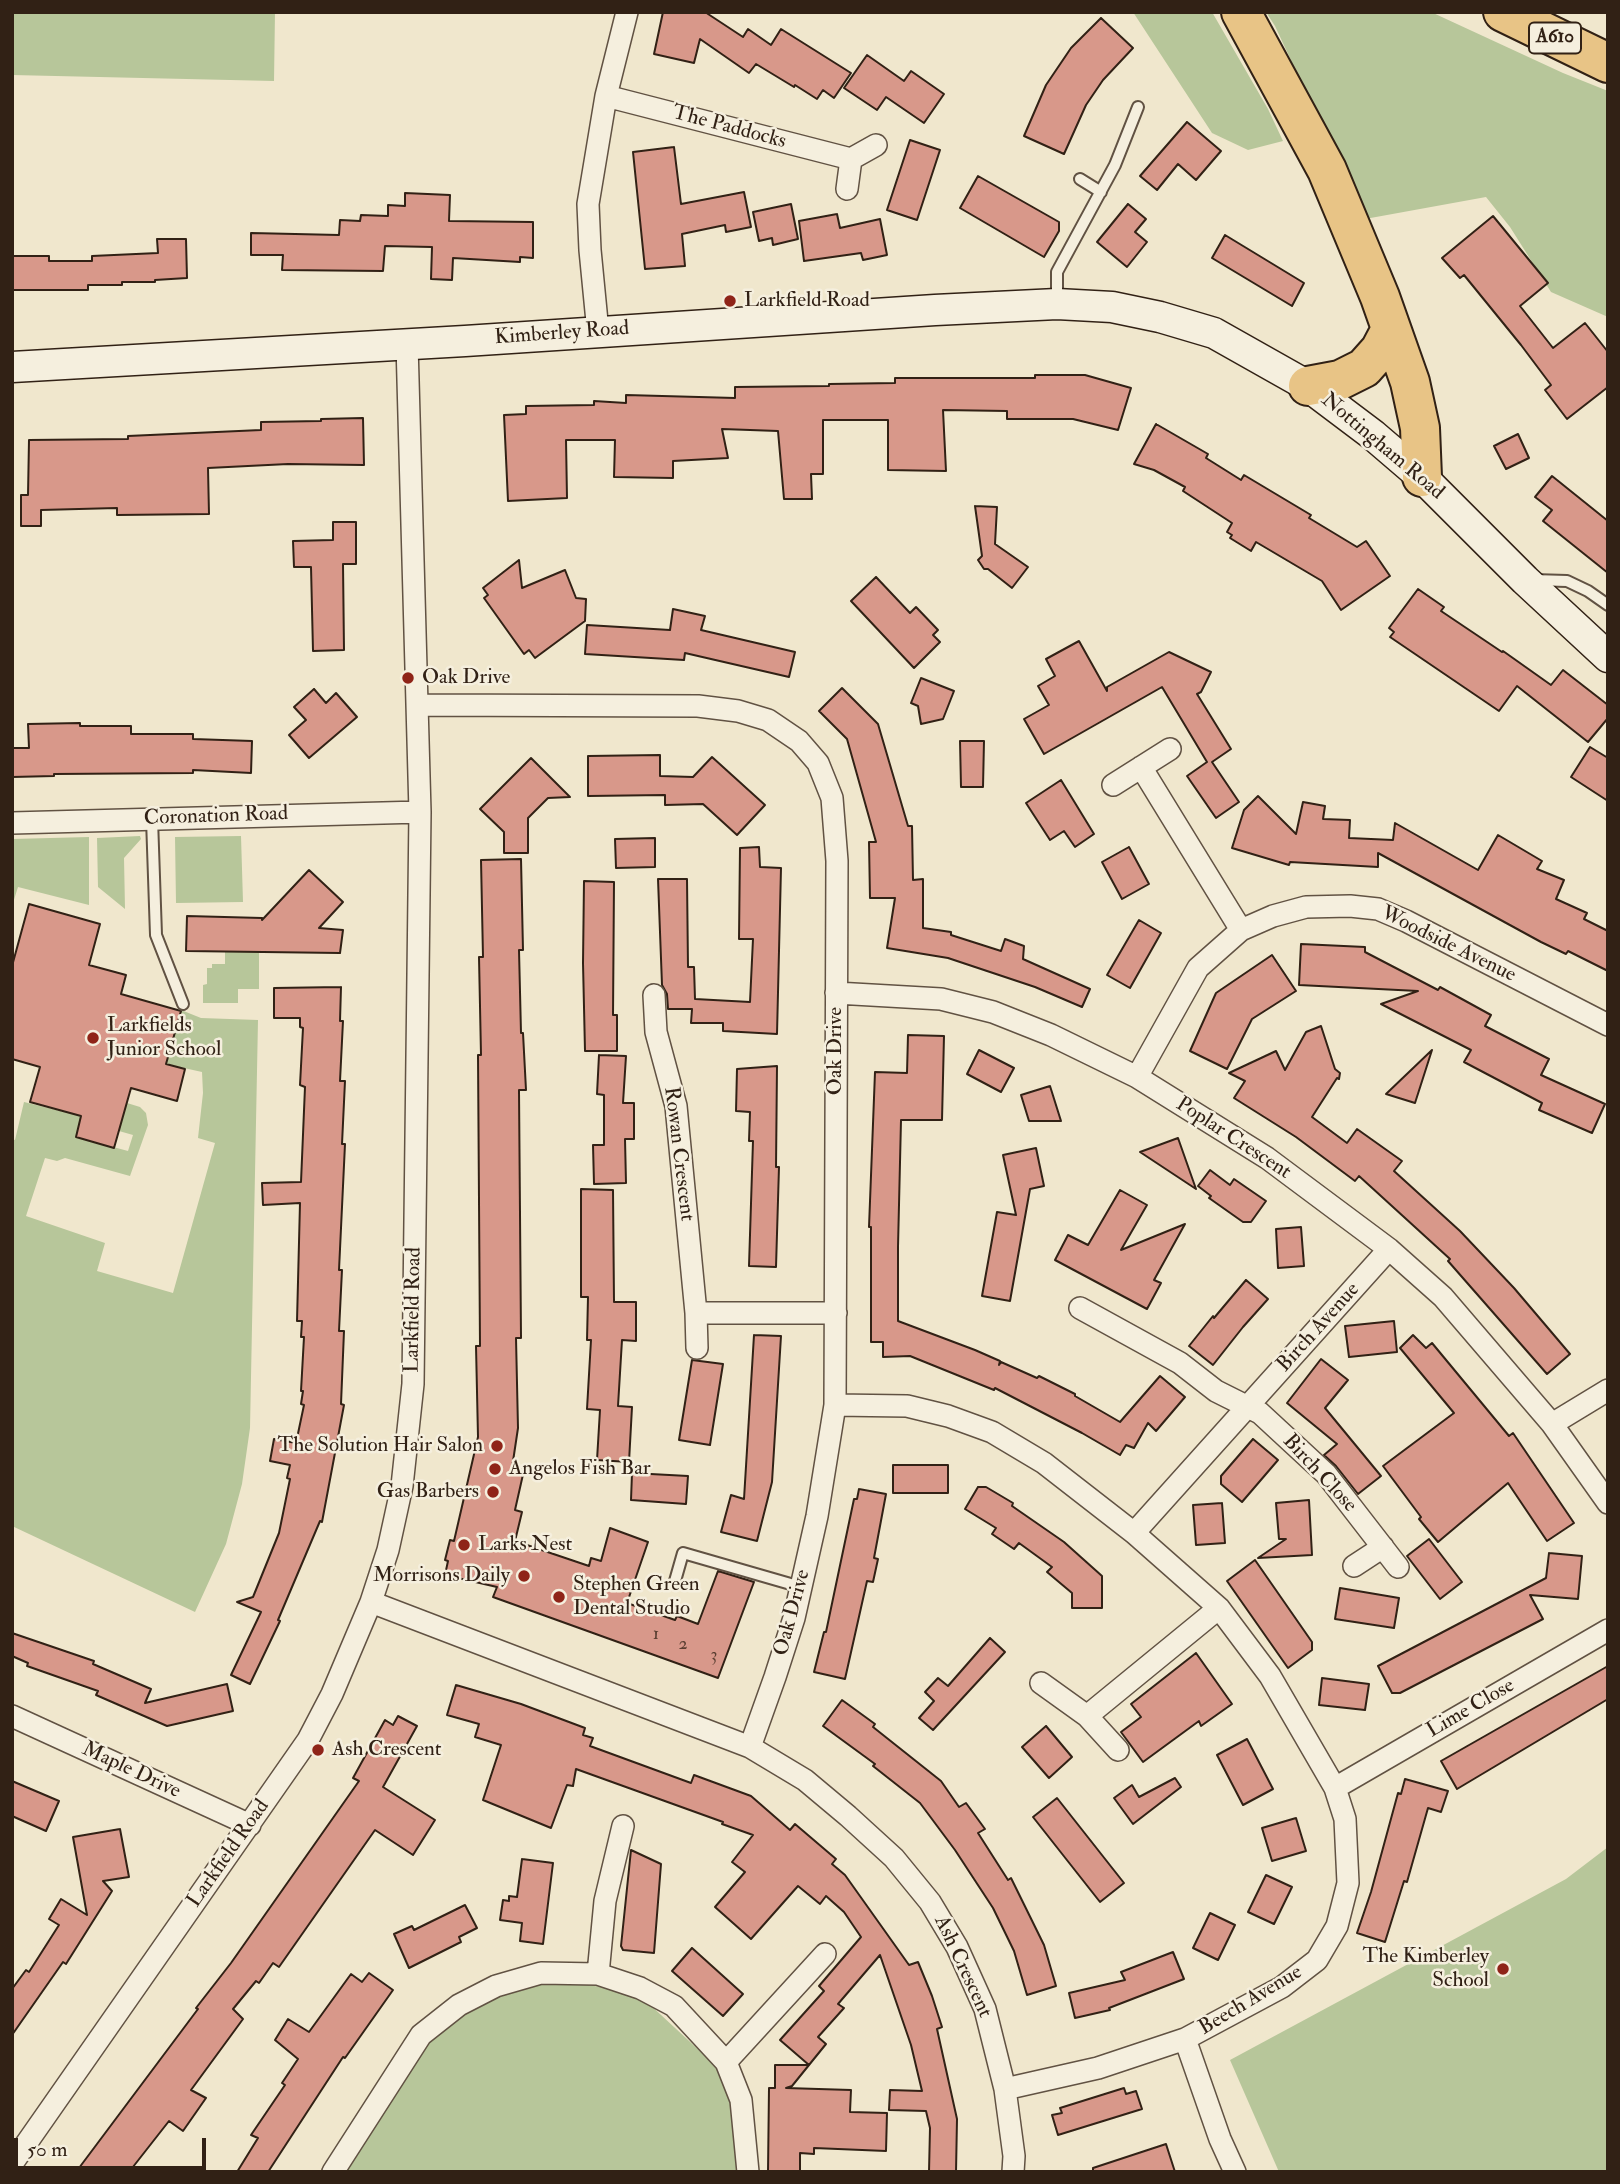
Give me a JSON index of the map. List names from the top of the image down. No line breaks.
{"streets":{"highway":["A610"],"street":["The Paddocks","Kimberley Road","Nottingham Road","Coronation Road","Woodside Avenue","Oak Drive","Poplar Crescent","Rowan Crescent","Larkfield Road","Birch Avenue","Birch Close","Lime Close","Maple Drive","Ash Crescent","Beech Avenue"]},"crossings":[["Kimberley Road","Nottingham Road"],["Kimberley Road","Larkfield Road"],["Coronation Road","Larkfield Road"],["Woodside Avenue","Poplar Crescent"],["Oak Drive","Poplar Crescent"],["Oak Drive","Larkfield Road"],["Oak Drive","Ash Crescent"],["Oak Drive","Beech Avenue"],["Poplar Crescent","Birch Avenue"],["Larkfield Road","Maple Drive"],["Larkfield Road","Ash Crescent"],["Birch Avenue","Birch Close"],["Birch Avenue","Beech Avenue"],["Lime Close","Beech Avenue"],["Ash Crescent","Beech Avenue"]],"places":["Larkfield Road","Oak Drive","Larkfields Junior School","The Solution Hair Salon","Angelos Fish Bar","Gas Barbers","Larks Nest","Morrisons Daily","Stephen Green Dental Studio","Ash Crescent","The Kimberley School"],"house_numbers":["1","2","3"],"scale_bar":"50 m"}
